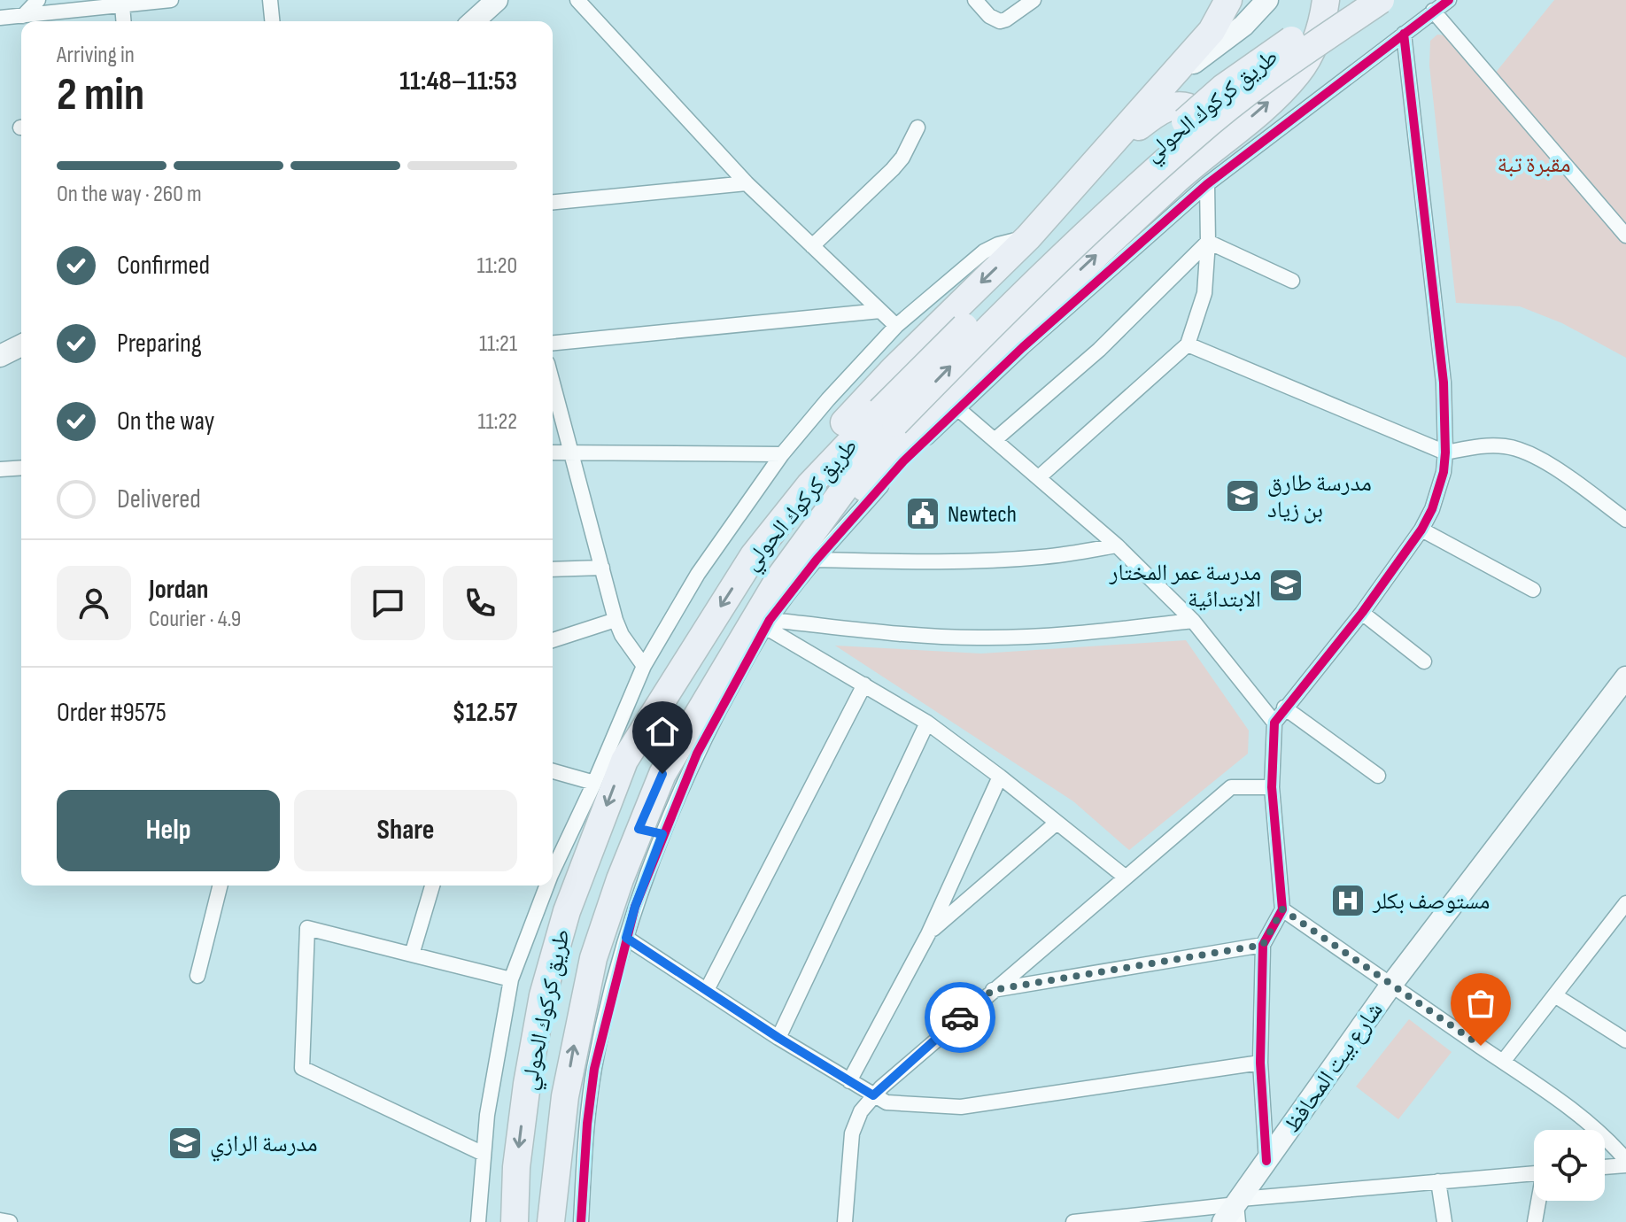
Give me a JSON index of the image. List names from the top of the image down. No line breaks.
{"streets":{"highway":["طريق كركوك الحولي"],"main road":["شارع بيت المحافظ"]},"parks":["مقبرة تبة"],"places":{"school or university":["مدرسة طارق بن زياد","مدرسة عمر المختار الابتدائية","مدرسة الرازي"],"public building":["Newtech"],"hospital":["مستوصف بكلر"]},"page":{"heading":["2 min","Arriving in","11:48–11:53"],"panel":["Jordan","Courier · 4.9","Order #9575","$12.57"],"bar":"On the way · 260 m","list":[["Confirmed","11:20"],["Preparing","11:21"],["On the way","11:22"],"Delivered"],"buttons":["Help","Share"]}}
